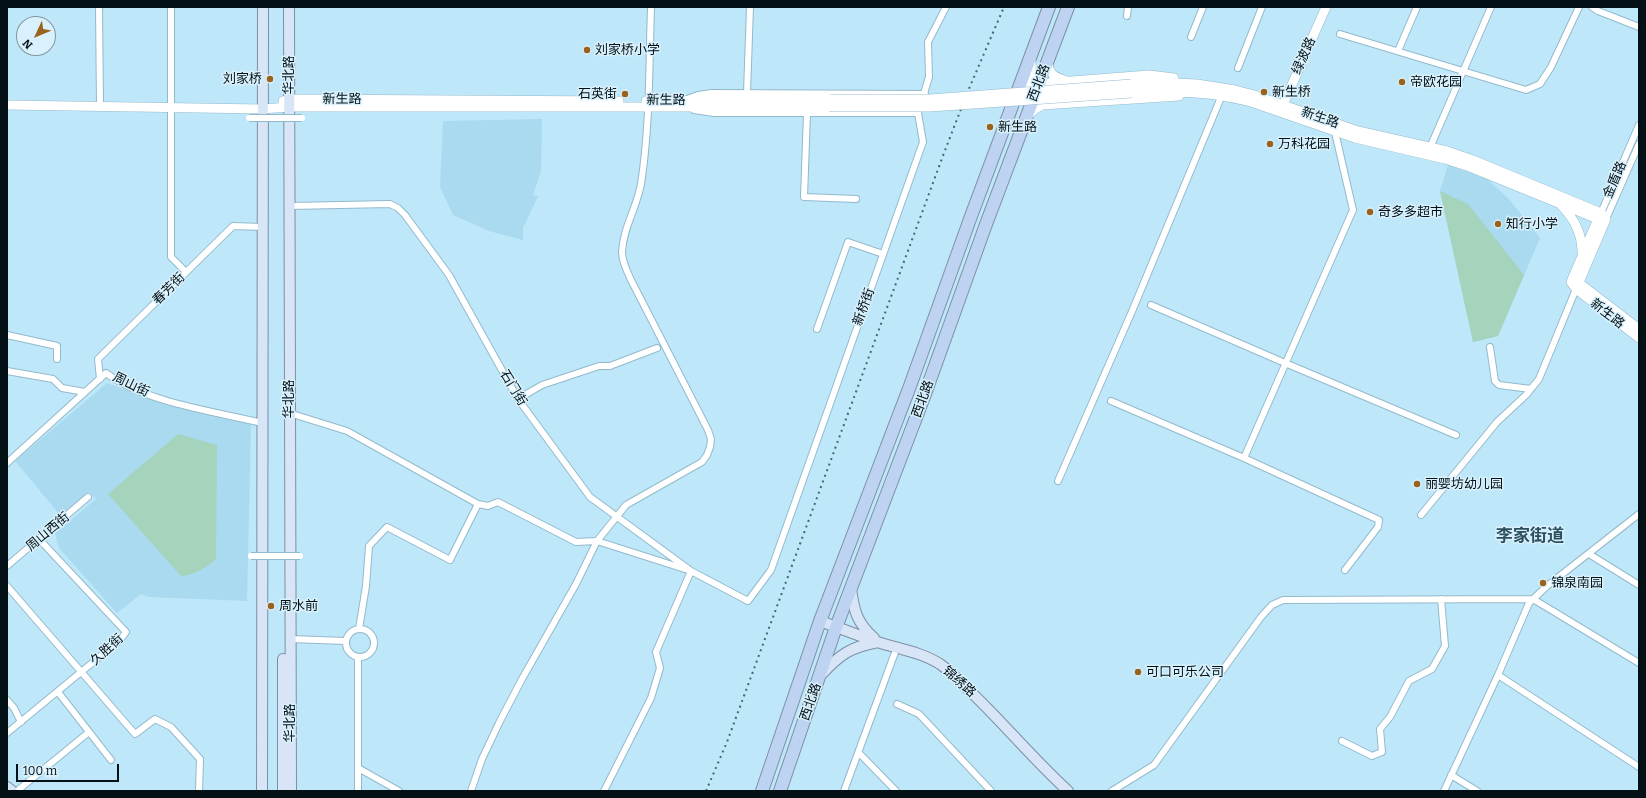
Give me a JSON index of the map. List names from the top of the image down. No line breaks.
{"streets":{"highway":["西北路"],"main road":["绿波路","华北路","新生路","锦绣路"],"street":["金盾路","春芳街","新桥街","周山街","石门街","周山西街","久胜街"]},"crossings":[["绿波路","新生路"],["华北路","新生路"],["华北路","春芳街"],["华北路","周山街"],["华北路","石门街"],["西北路","锦绣路"],["新生路","金盾路"],["春芳街","周山街"],["新桥街","石门街"],["周山西街","久胜街"]],"districts":["李家街道"],"places":["刘家桥小学","刘家桥","帝欧花园","新生桥","石英街","新生路","万科花园","奇多多超市","知行小学","丽婴坊幼儿园","锦泉南园","周水前","可口可乐公司"],"scale_bar":"100 m","north":"bottom left"}
